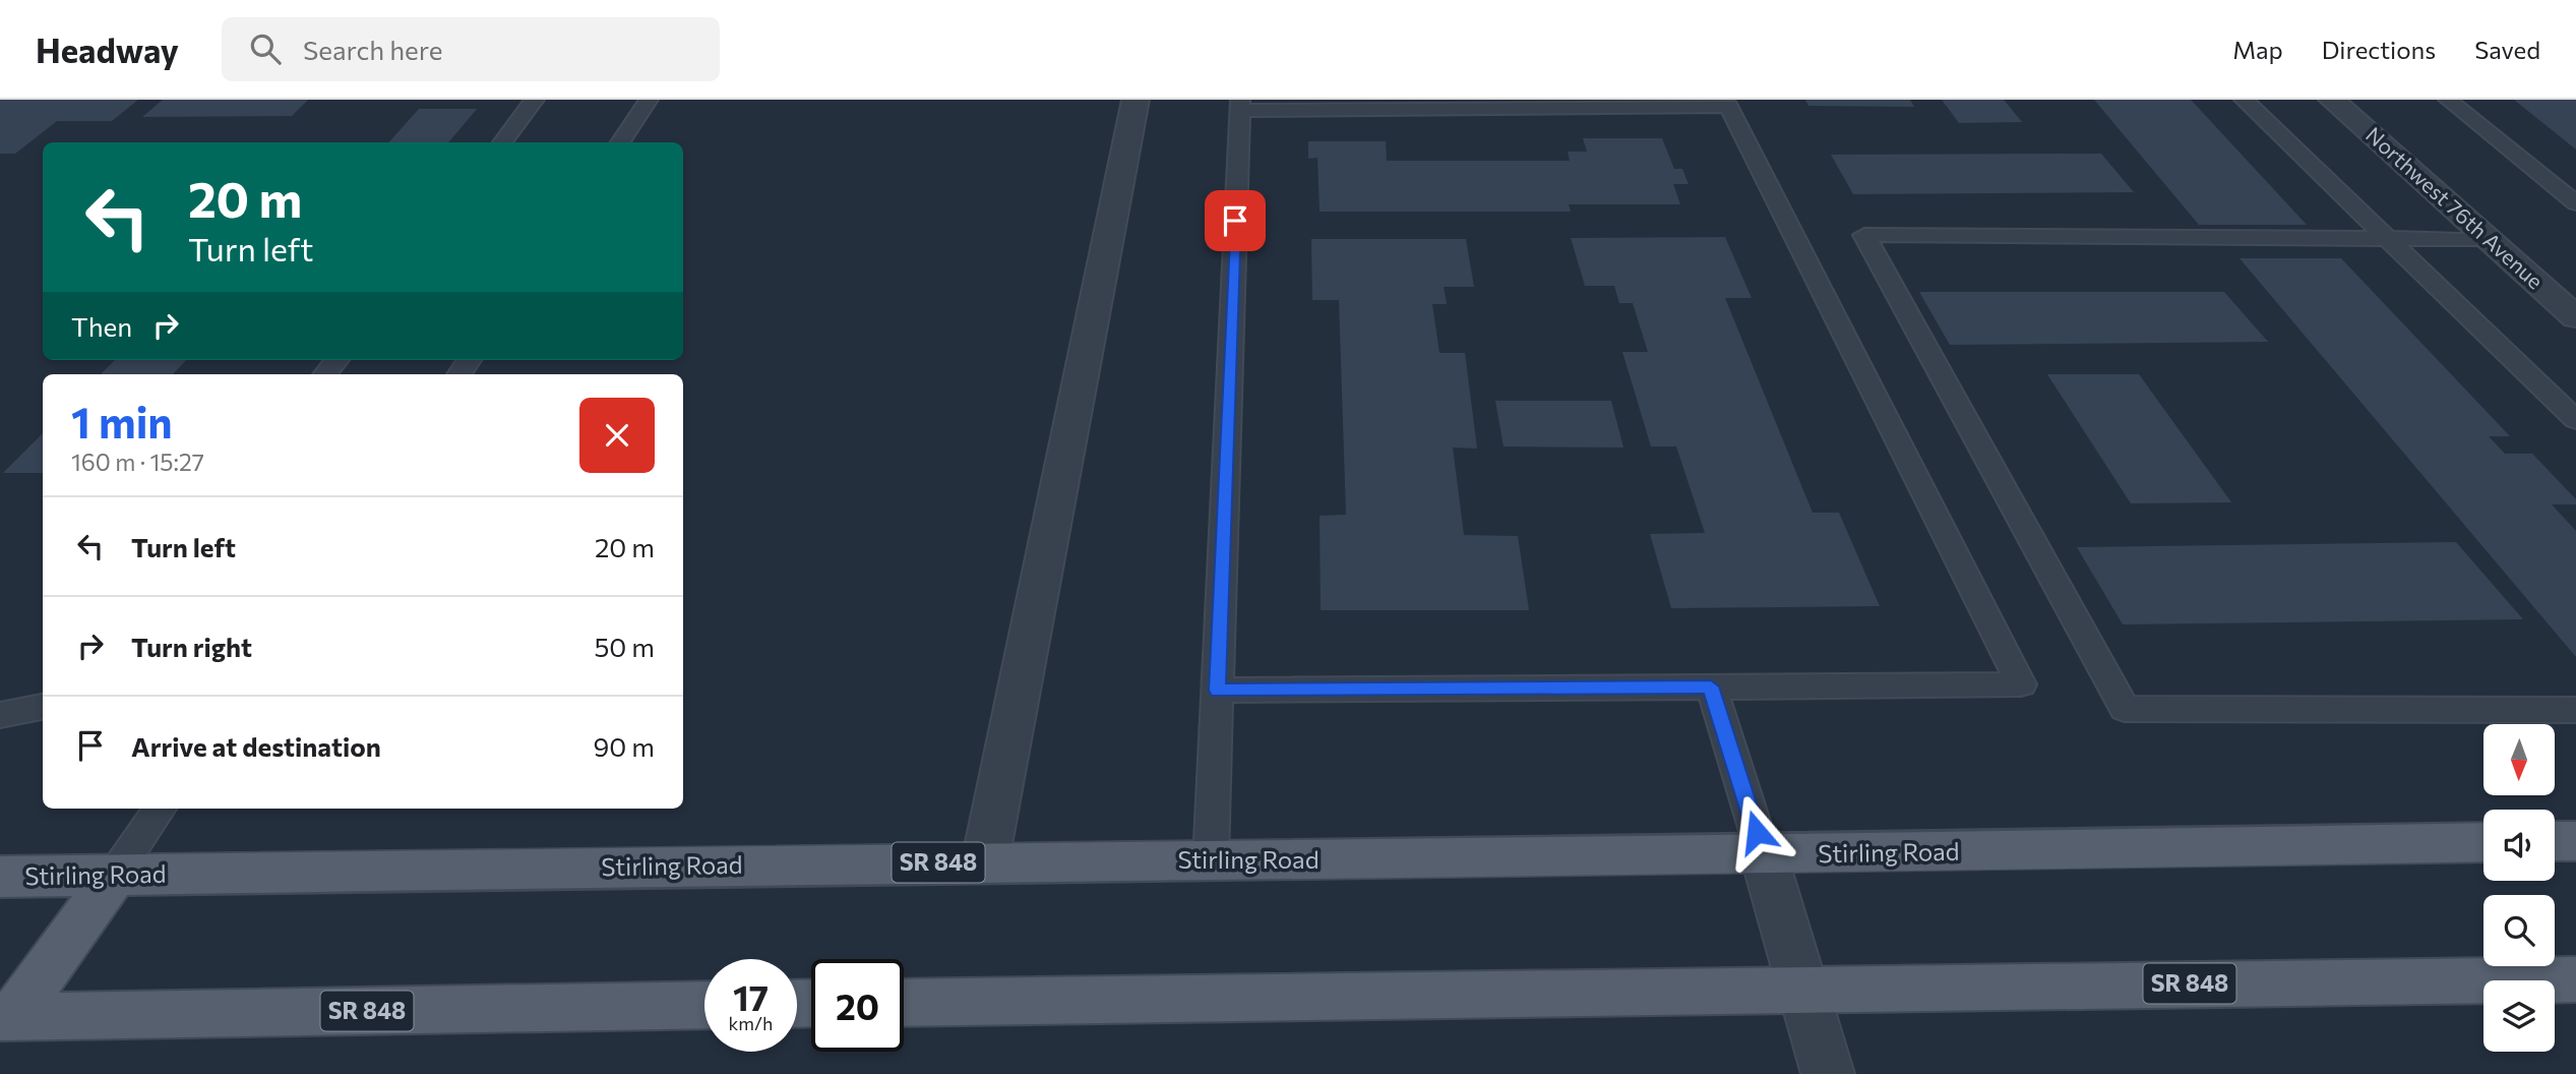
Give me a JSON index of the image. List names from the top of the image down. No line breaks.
{"streets":{"main road":["Stirling Road","SR 848"],"street":["Northwest 76th Avenue"]},"north":"bottom","page":{"header":"Headway","search":"Search here","nav":["Map","Directions","Saved"],"turn":["20 m","Turn left"],"then":"Then","heading":["1 min","160 m · 15:27"],"list":[{"name":"Turn left","value":"20 m"},{"name":"Turn right","value":"50 m"},{"name":"Arrive at destination","value":"90 m"}],"speed":"17 km/h","limit":"20"}}
